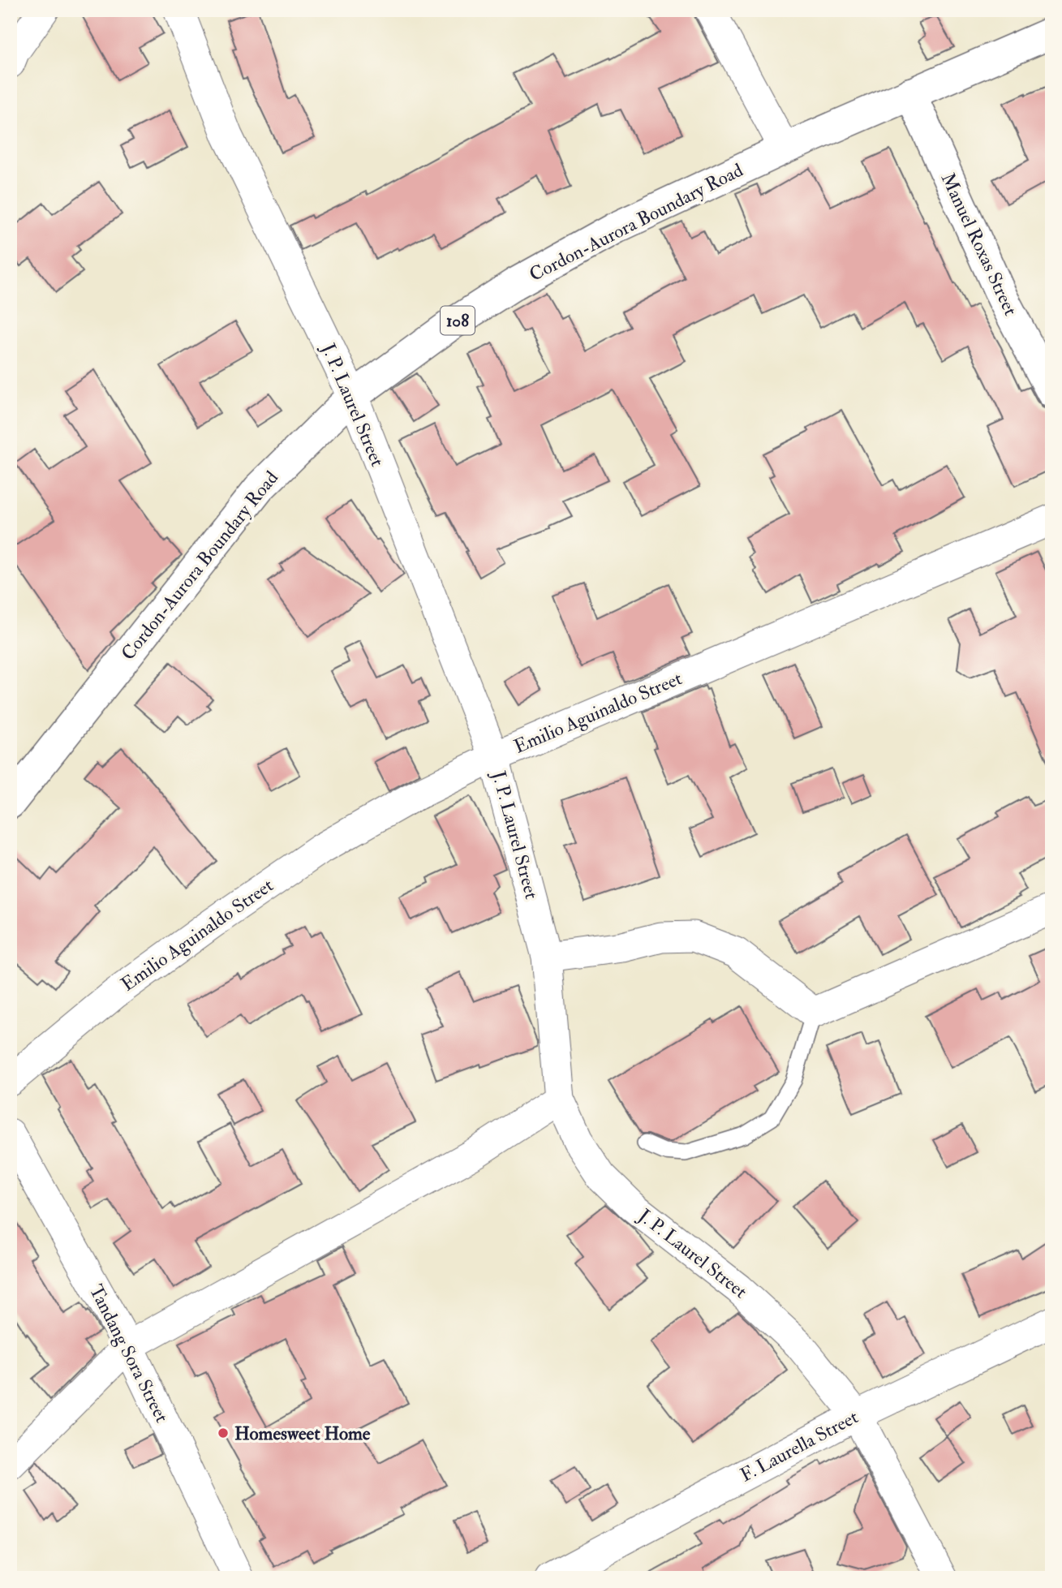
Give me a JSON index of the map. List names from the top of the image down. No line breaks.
{"streets":{"main road":["Cordon-Aurora Boundary Road","Manuel Roxas Street","108"],"street":["J. P. Laurel Street","Emilio Aguinaldo Street","Tandang Sora Street","F. Laurella Street"]},"crossings":[["Cordon-Aurora Boundary Road","Manuel Roxas Street"],["Cordon-Aurora Boundary Road","J. P. Laurel Street"],["J. P. Laurel Street","Emilio Aguinaldo Street"],["J. P. Laurel Street","F. Laurella Street"]],"places":["Homesweet Home"]}
